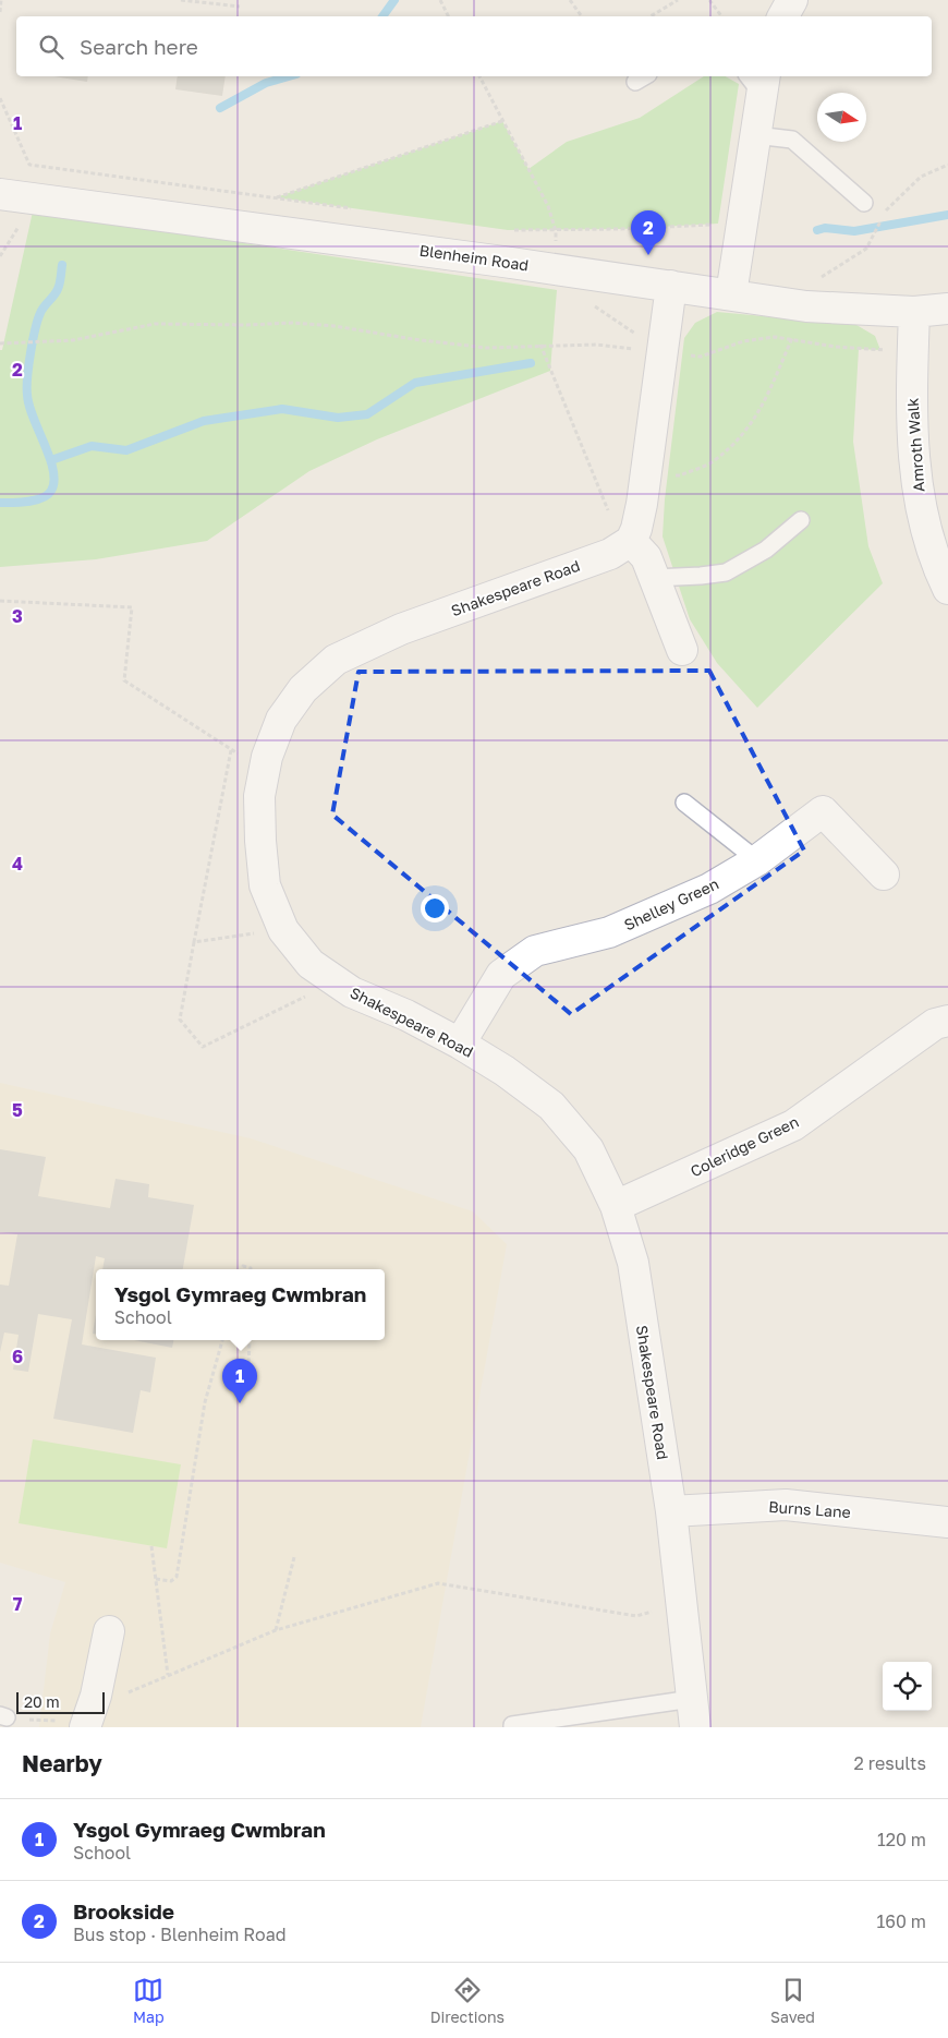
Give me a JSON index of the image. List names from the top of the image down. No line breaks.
{"streets":{"street":["Blenheim Road","Amroth Walk","Shakespeare Road","Shelley Green","Coleridge Green","Burns Lane"]},"crossings":[["Blenheim Road","Amroth Walk"],["Shakespeare Road","Shelley Green"],["Shakespeare Road","Coleridge Green"],["Shakespeare Road","Burns Lane"]],"scale_bar":"20 m","north":"right","page":{"search":"Search here","pins":["2","1"],"popup":["Ysgol Gymraeg Cwmbran","School"],"scale":"20 m","heading":["Nearby","2 results"],"list":[{"mark":"1","name":"Ysgol Gymraeg Cwmbran","note":"School","value":"120 m"},{"mark":"2","name":"Brookside","note":"Bus stop · Blenheim Road","value":"160 m"}],"nav":["Map","Directions","Saved"]},"grid":{"rows":["1","2","3","4","5","6","7"]}}
